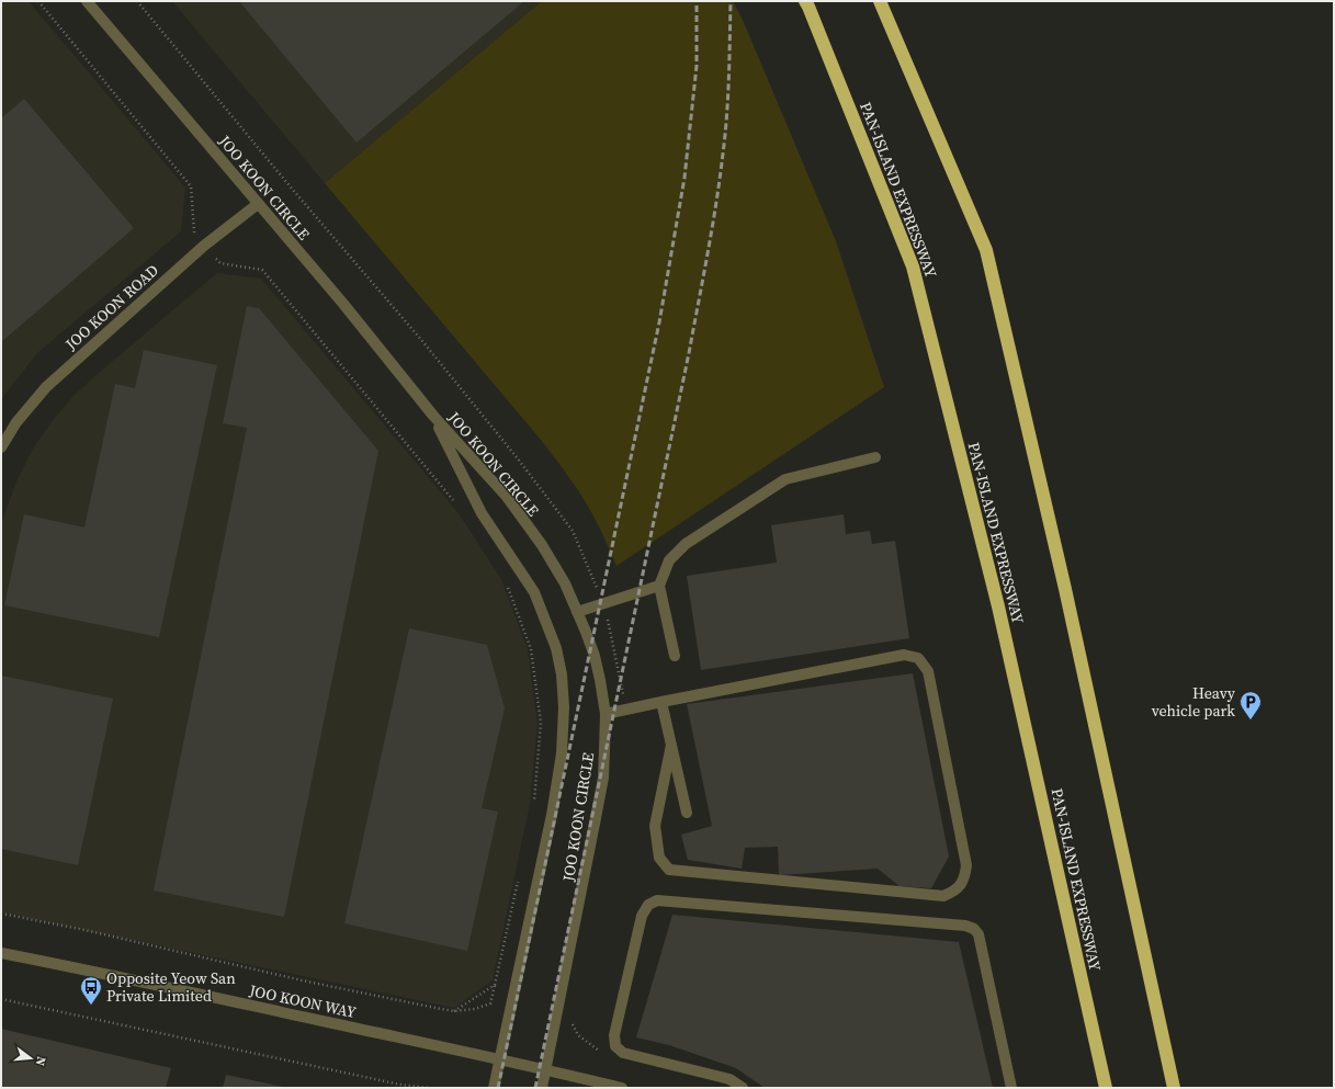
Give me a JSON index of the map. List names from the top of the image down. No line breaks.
{"streets":{"highway":["PAN-ISLAND EXPRESSWAY"],"street":["JOO KOON CIRCLE","JOO KOON ROAD","JOO KOON WAY"]},"crossings":[["JOO KOON CIRCLE","JOO KOON ROAD"],["JOO KOON CIRCLE","JOO KOON WAY"]],"places":{"parking":["Heavy vehicle park"],"bus stop":["Opposite Yeow San Private Limited"]},"north":"right"}
